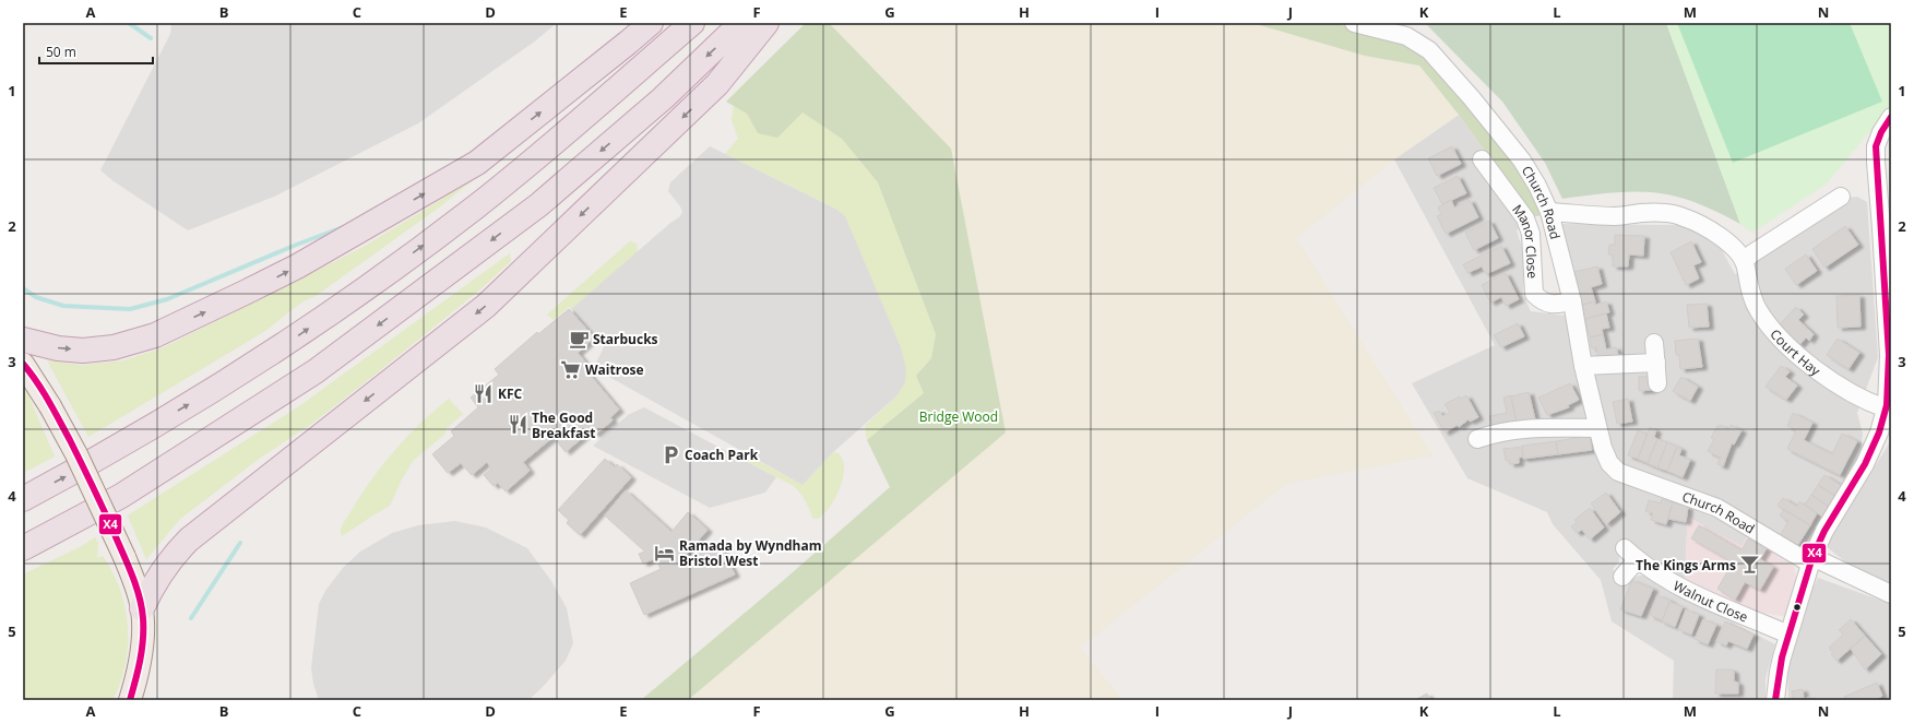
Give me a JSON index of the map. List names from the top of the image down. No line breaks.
{"streets":{"street":["Church Road","Manor Close","Court Hay","Walnut Close"]},"crossings":[["Church Road","Manor Close"],["Church Road","Court Hay"]],"parks":["Bridge Wood"],"places":{"cafe":["Starbucks"],"supermarket":["Waitrose"],"restaurant":["KFC","The Good Breakfast"],"parking":["Coach Park"],"hotel":["Ramada by Wyndham Bristol West"],"bar":["The Kings Arms"]},"lines":["transit line X4"],"scale_bar":"50 m","grid":{"columns":["A","B","C","D","E","F","G","H","I","J","K","L","M","N"],"rows":["1","2","3","4","5"]}}
